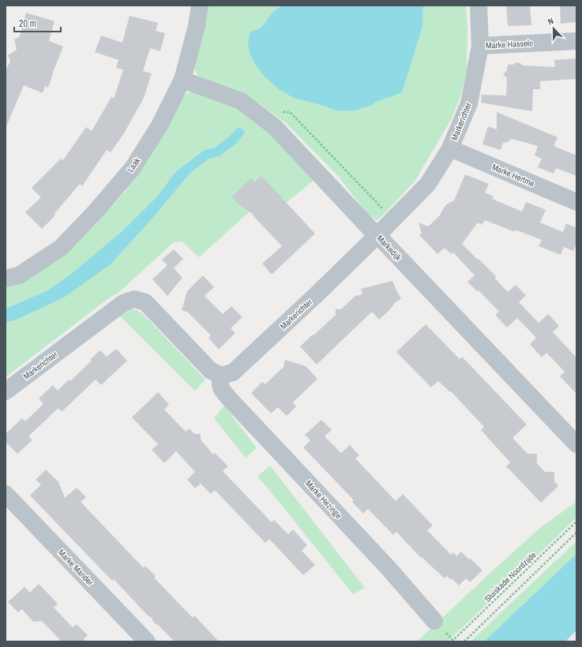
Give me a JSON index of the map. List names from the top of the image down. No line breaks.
{"streets":{"street":["Marke Hasselo","Markerichter","Laak","Marke Hertme","Markedijk","Marke Hezinge","Marke Mander"],"path":["Sluiskade Noordzijde"]},"crossings":[["Marke Hasselo","Markerichter"],["Markerichter","Marke Hertme"],["Markerichter","Markedijk"],["Markerichter","Marke Hezinge"],["Laak","Markedijk"]],"scale_bar":"20 m","north":"top"}
